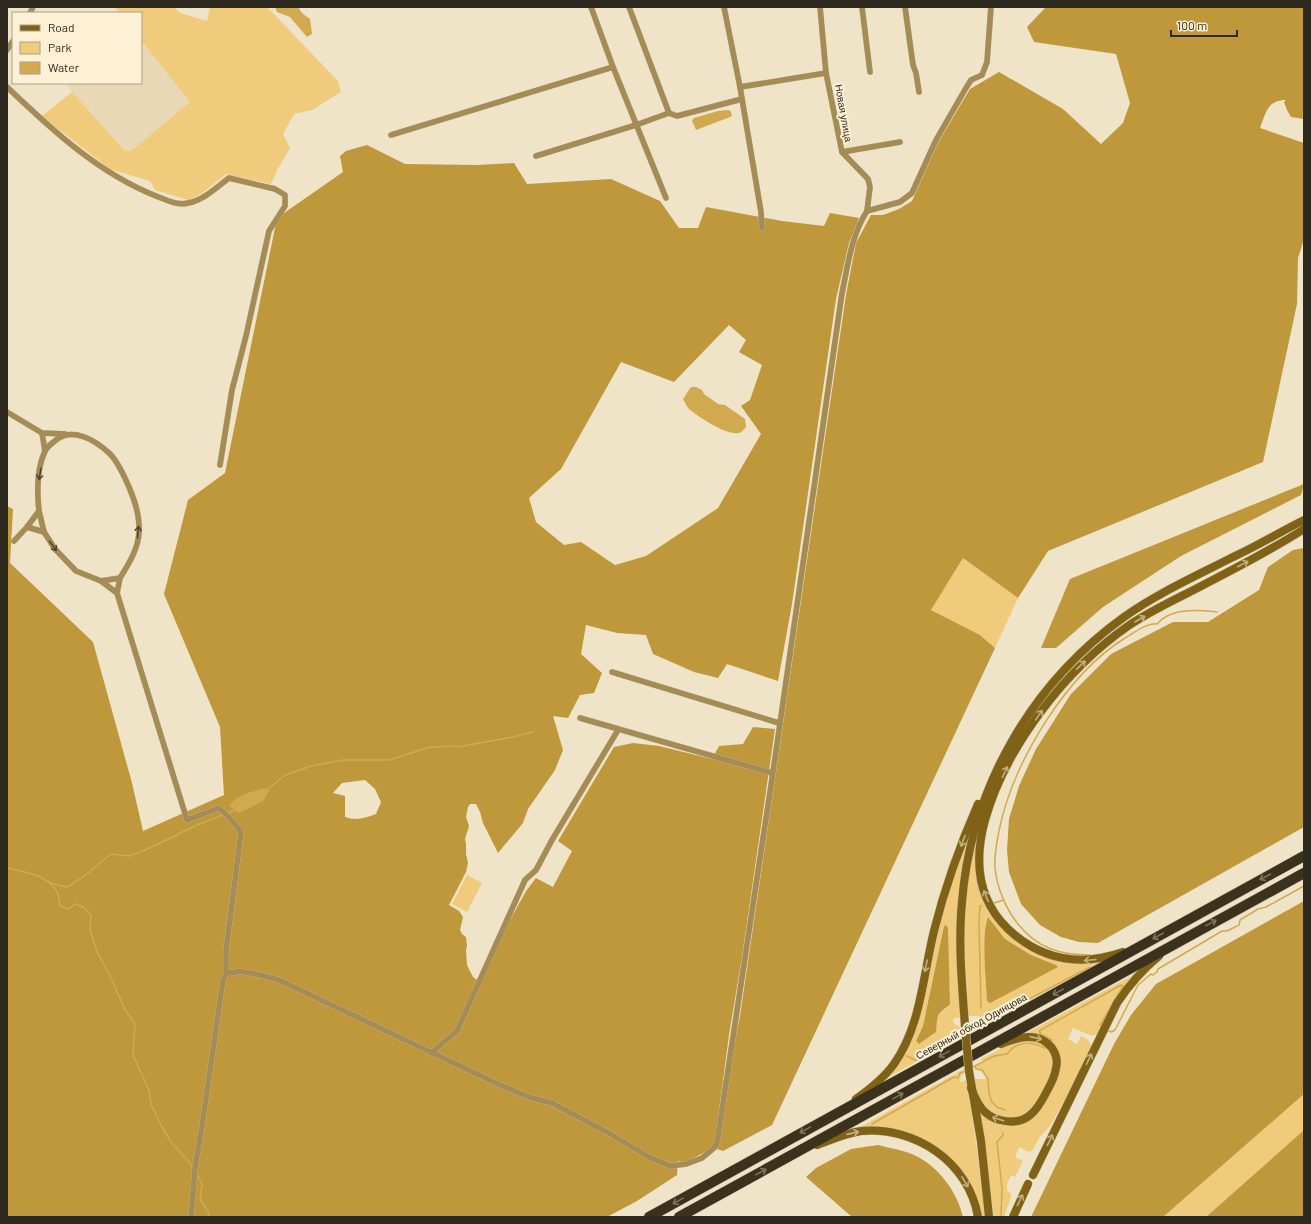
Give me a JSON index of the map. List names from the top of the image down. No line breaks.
{"streets":{"highway":["Северный обход Одинцова"],"street":["Новая улица"]},"legend":["Road","Park","Water"],"scale_bar":"100 m"}
